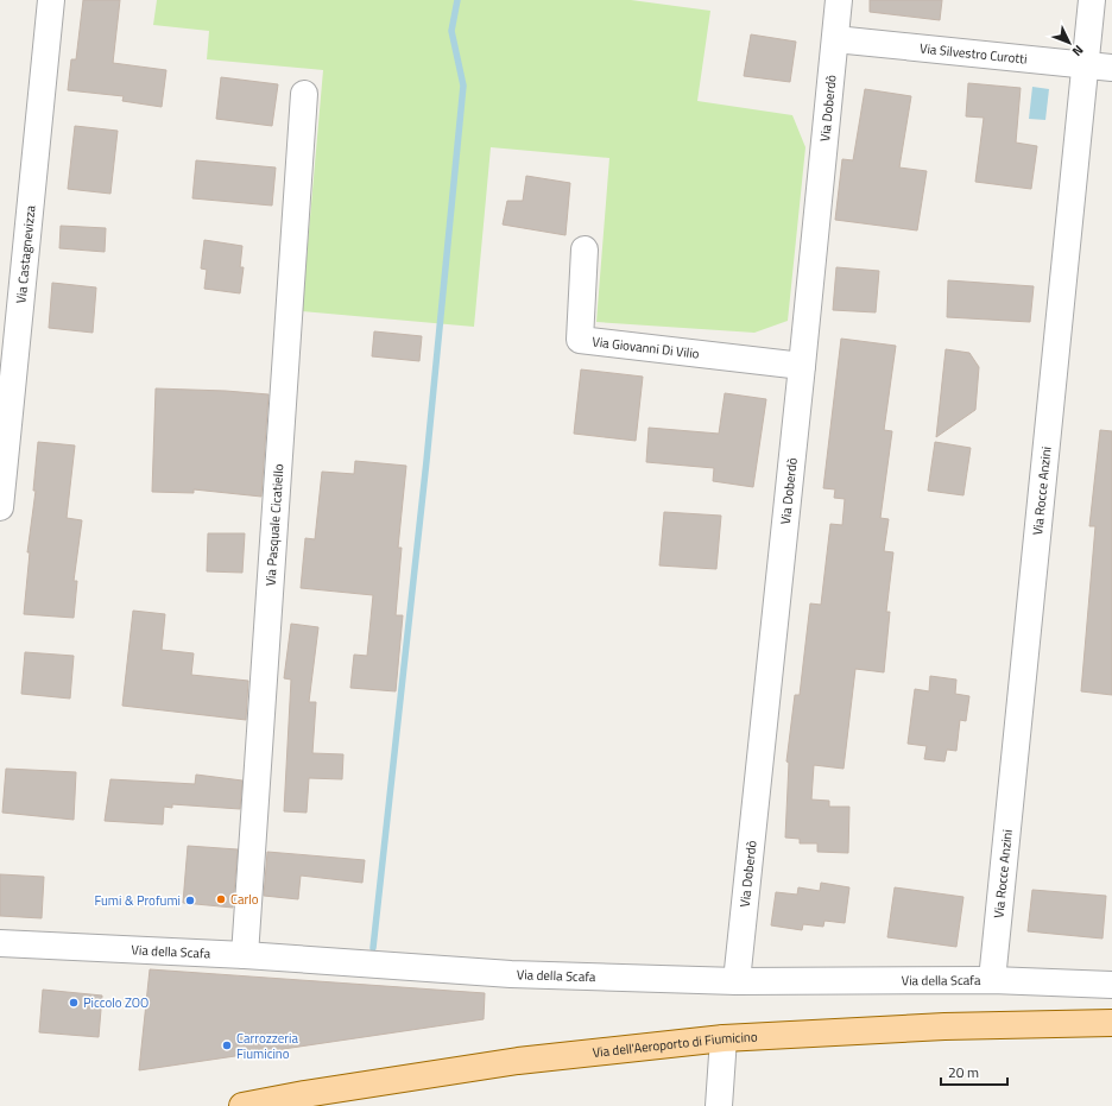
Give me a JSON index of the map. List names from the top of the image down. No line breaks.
{"streets":{"main road":["Via dell'Aeroporto di Fiumicino"],"street":["Via Silvestro Curotti","Via Doberdò","Via Castagnevizza","Via Giovanni Di Vilio","Via Rocce Anzini","Via Pasquale Cicatiello","Via della Scafa"]},"crossings":[["Via Silvestro Curotti","Via Doberdò"],["Via Silvestro Curotti","Via Rocce Anzini"],["Via Doberdò","Via Giovanni Di Vilio"],["Via Doberdò","Via della Scafa"],["Via Rocce Anzini","Via della Scafa"],["Via Pasquale Cicatiello","Via della Scafa"]],"places":["Carlo","Fumi & Profumi","Piccolo ZOO","Carrozzeria Fiumicino"],"scale_bar":"20 m","north":"bottom right"}
